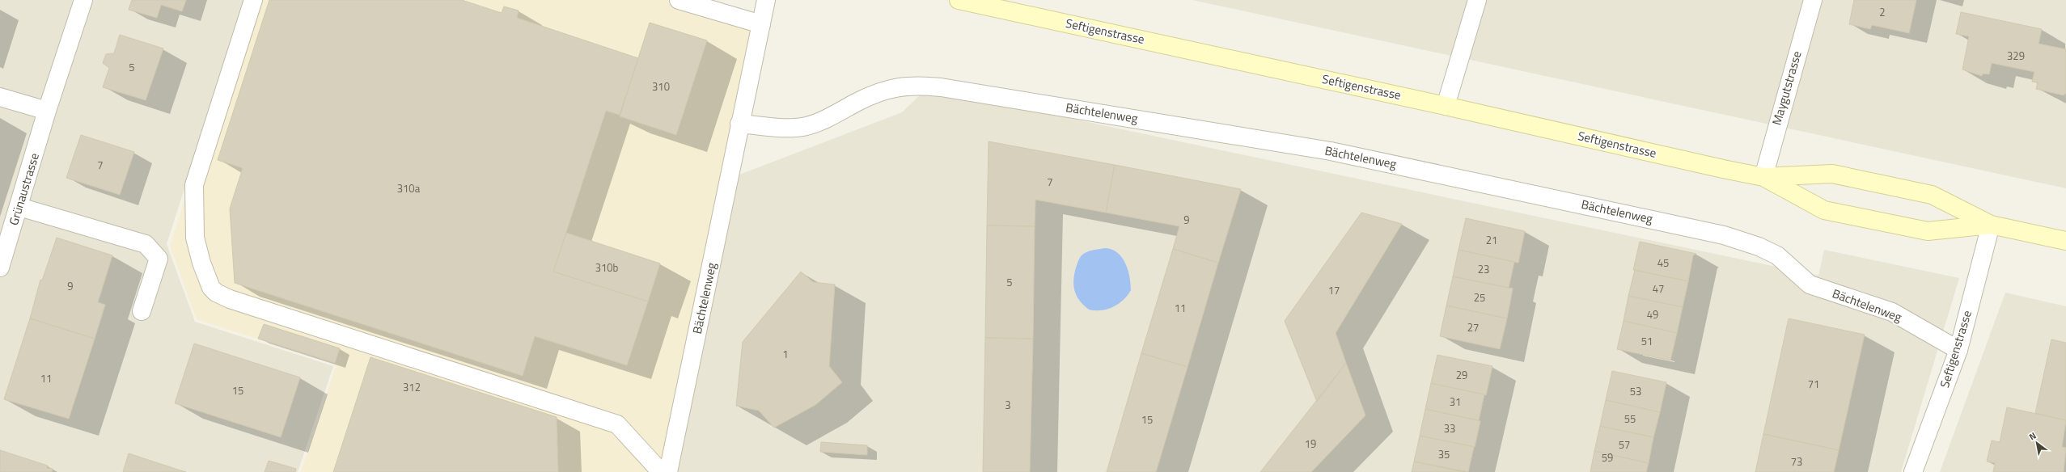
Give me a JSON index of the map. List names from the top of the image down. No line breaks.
{"streets":{"main road":["Seftigenstrasse"],"street":["Maygutstrasse","Bächtelenweg","Grünaustrasse"]},"crossings":[["Seftigenstrasse","Maygutstrasse"],["Seftigenstrasse","Bächtelenweg"]],"house_numbers":["2","329","5","310","7","7","310a","9","21","45","310b","23","5","9","47","17","25","11","49","27","51","1","29","11","71","312","15","53","31","3","55","15","33","19","57","35","59","73"],"north":"top left"}
